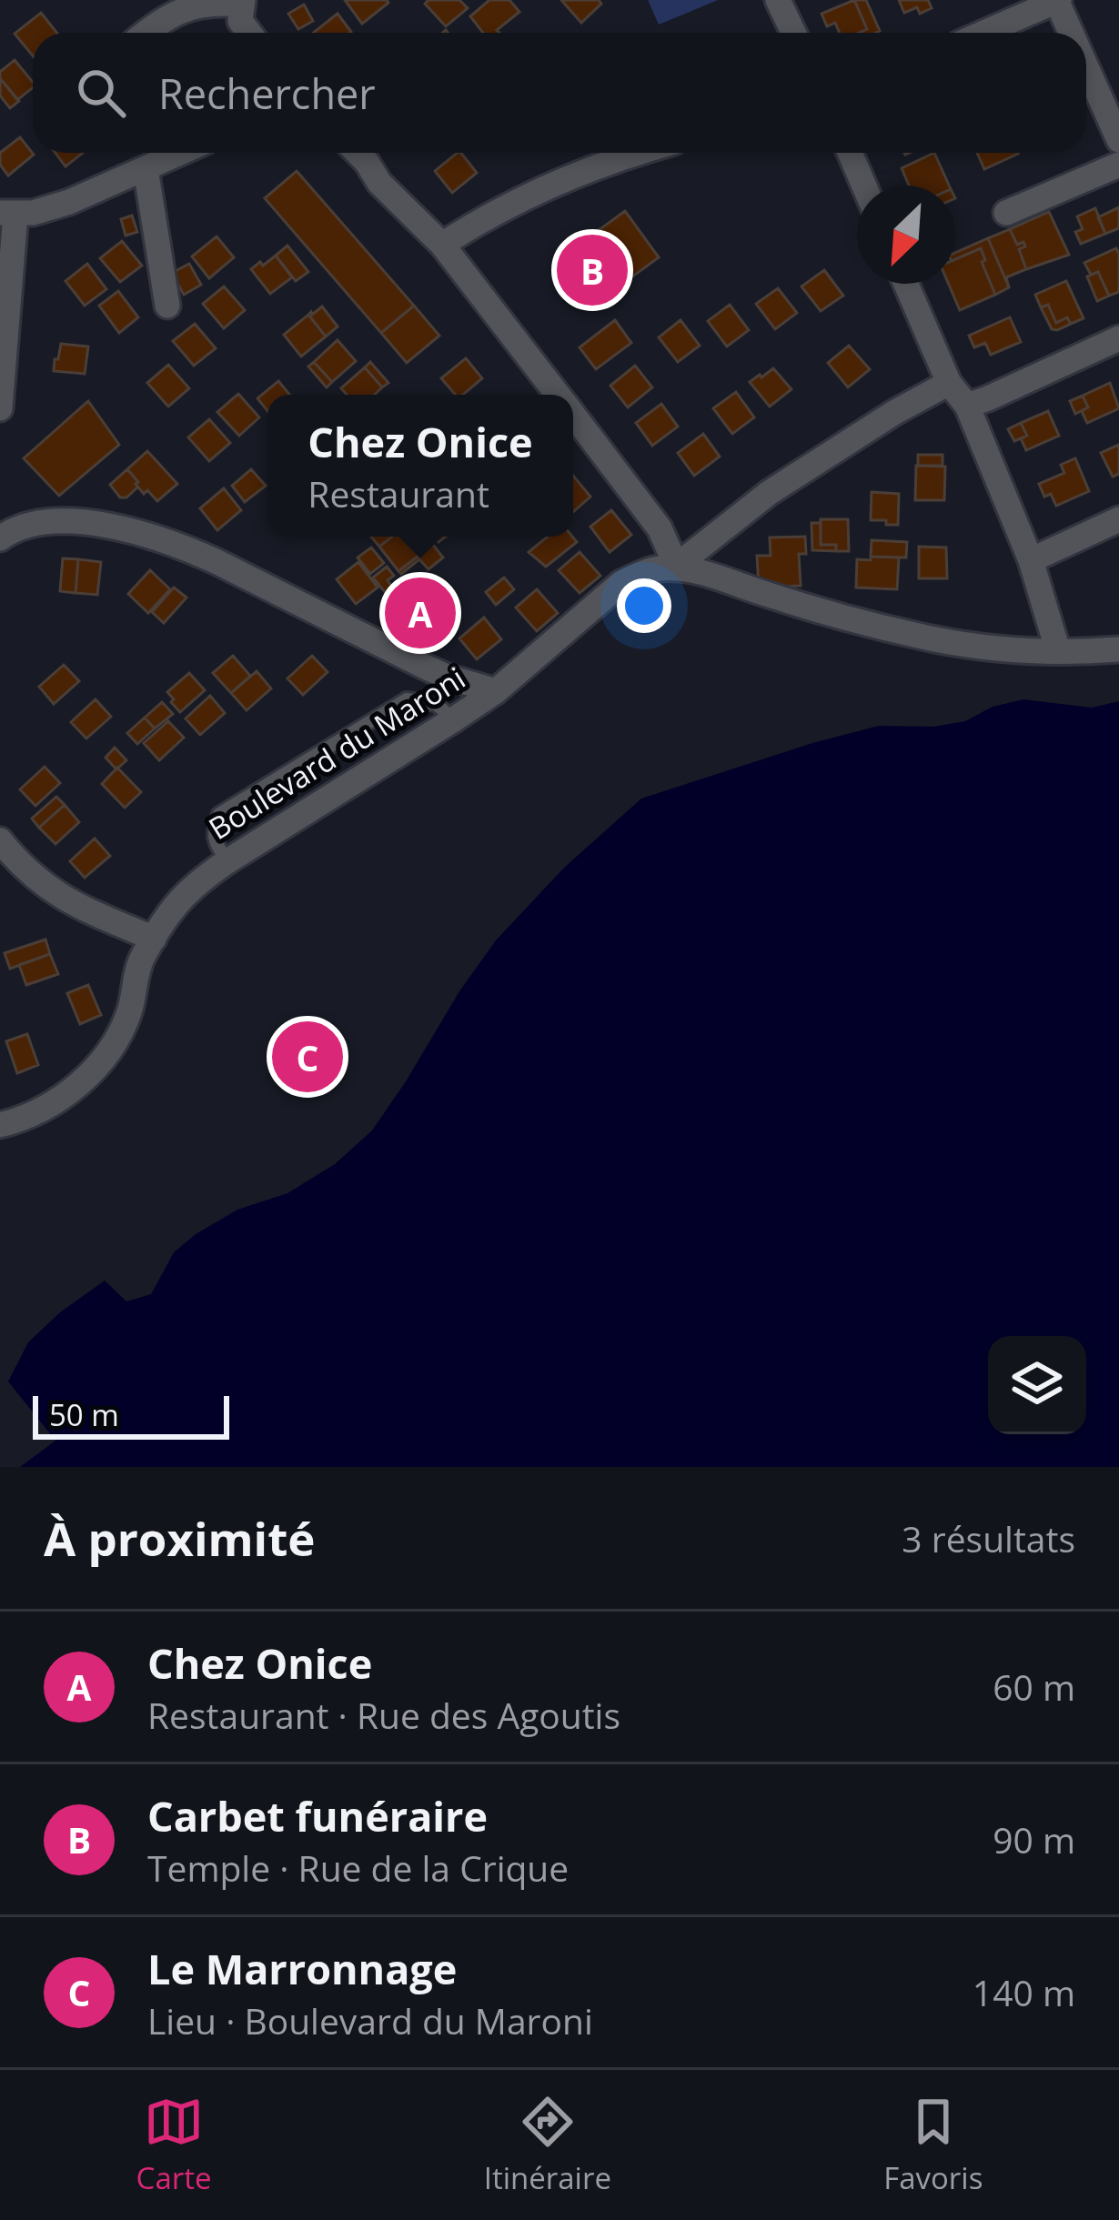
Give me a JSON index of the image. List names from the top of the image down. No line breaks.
{"streets":{"street":["Boulevard du Maroni"]},"scale_bar":"50 m","north":"bottom left","page":{"search":"Rechercher","pins":["B","A","C"],"popup":["Chez Onice","Restaurant"],"scale":"50 m","heading":["À proximité","3 résultats"],"list":[{"mark":"A","name":"Chez Onice","note":"Restaurant · Rue des Agoutis","value":"60 m"},{"mark":"B","name":"Carbet funéraire","note":"Temple · Rue de la Crique","value":"90 m"},{"mark":"C","name":"Le Marronnage","note":"Lieu · Boulevard du Maroni","value":"140 m"}],"nav":["Carte","Itinéraire","Favoris"]}}
